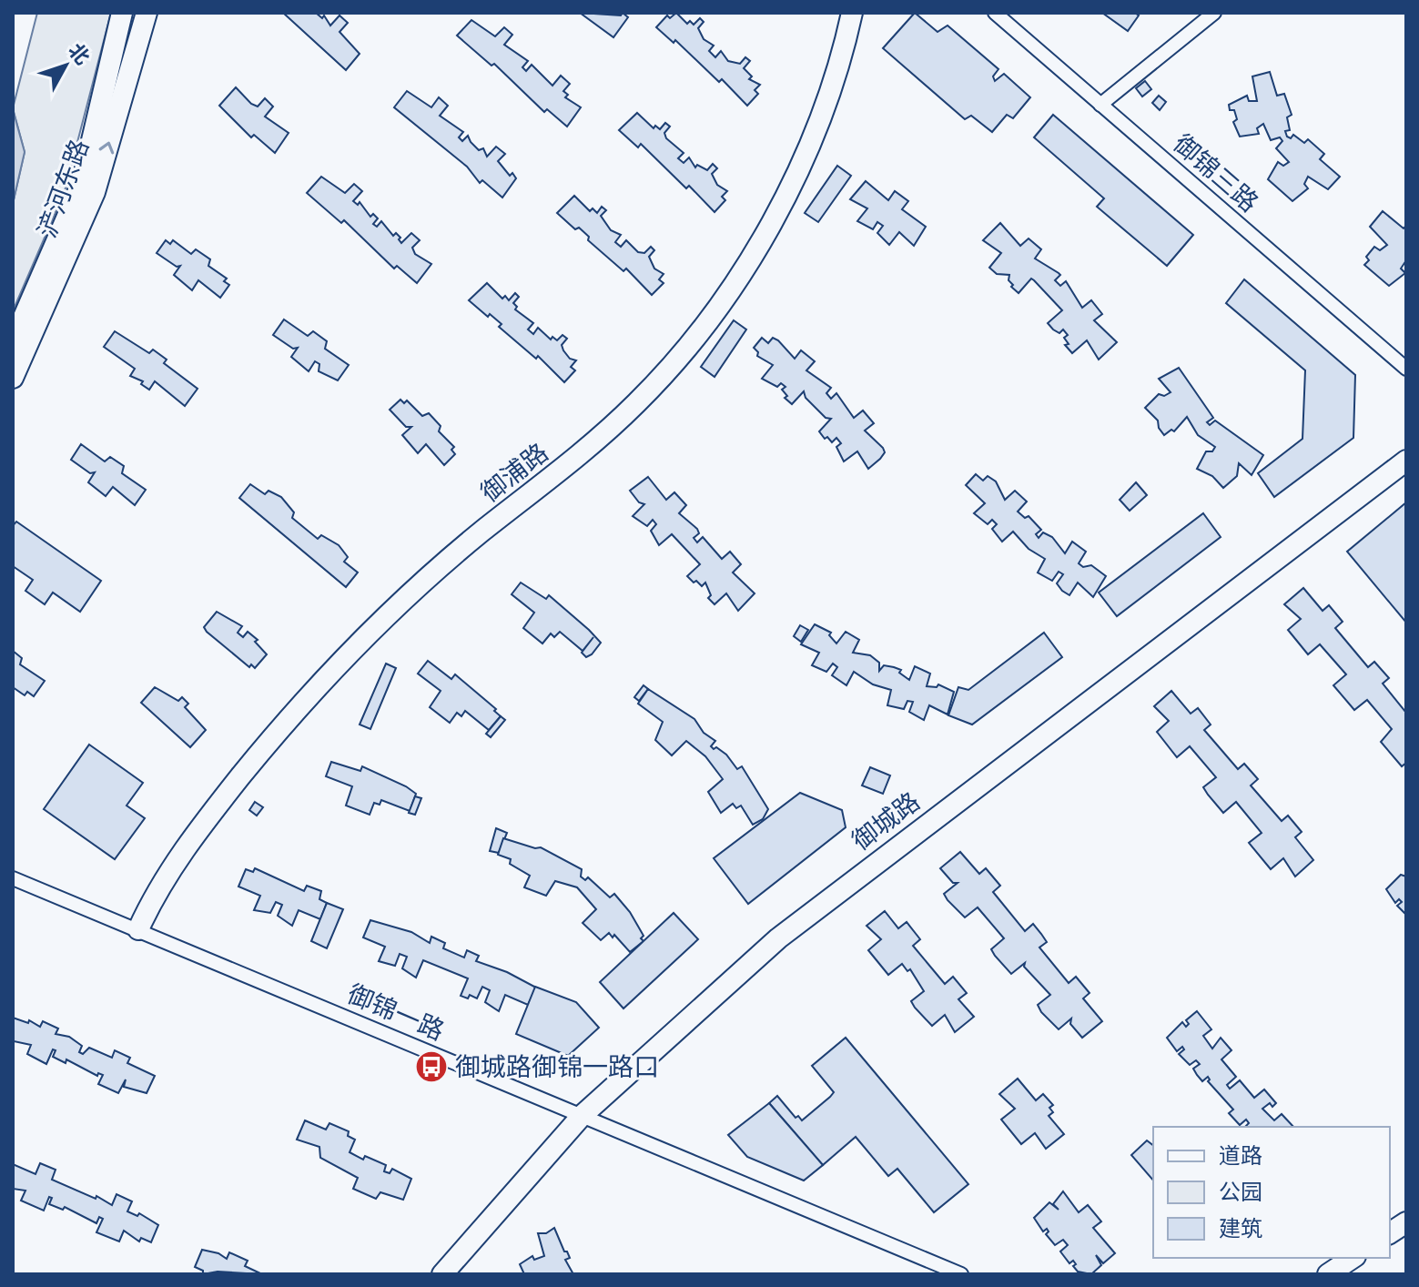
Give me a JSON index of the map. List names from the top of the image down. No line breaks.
{"streets":{"street":["御锦三路","浐河东路","御浦路","御城路","御锦一路"]},"crossings":[["御浦路","御锦一路"],["御城路","御锦一路"]],"places":{"bus stop":["御城路御锦一路口"]},"legend":["道路","公园","建筑"],"north":"top right"}
